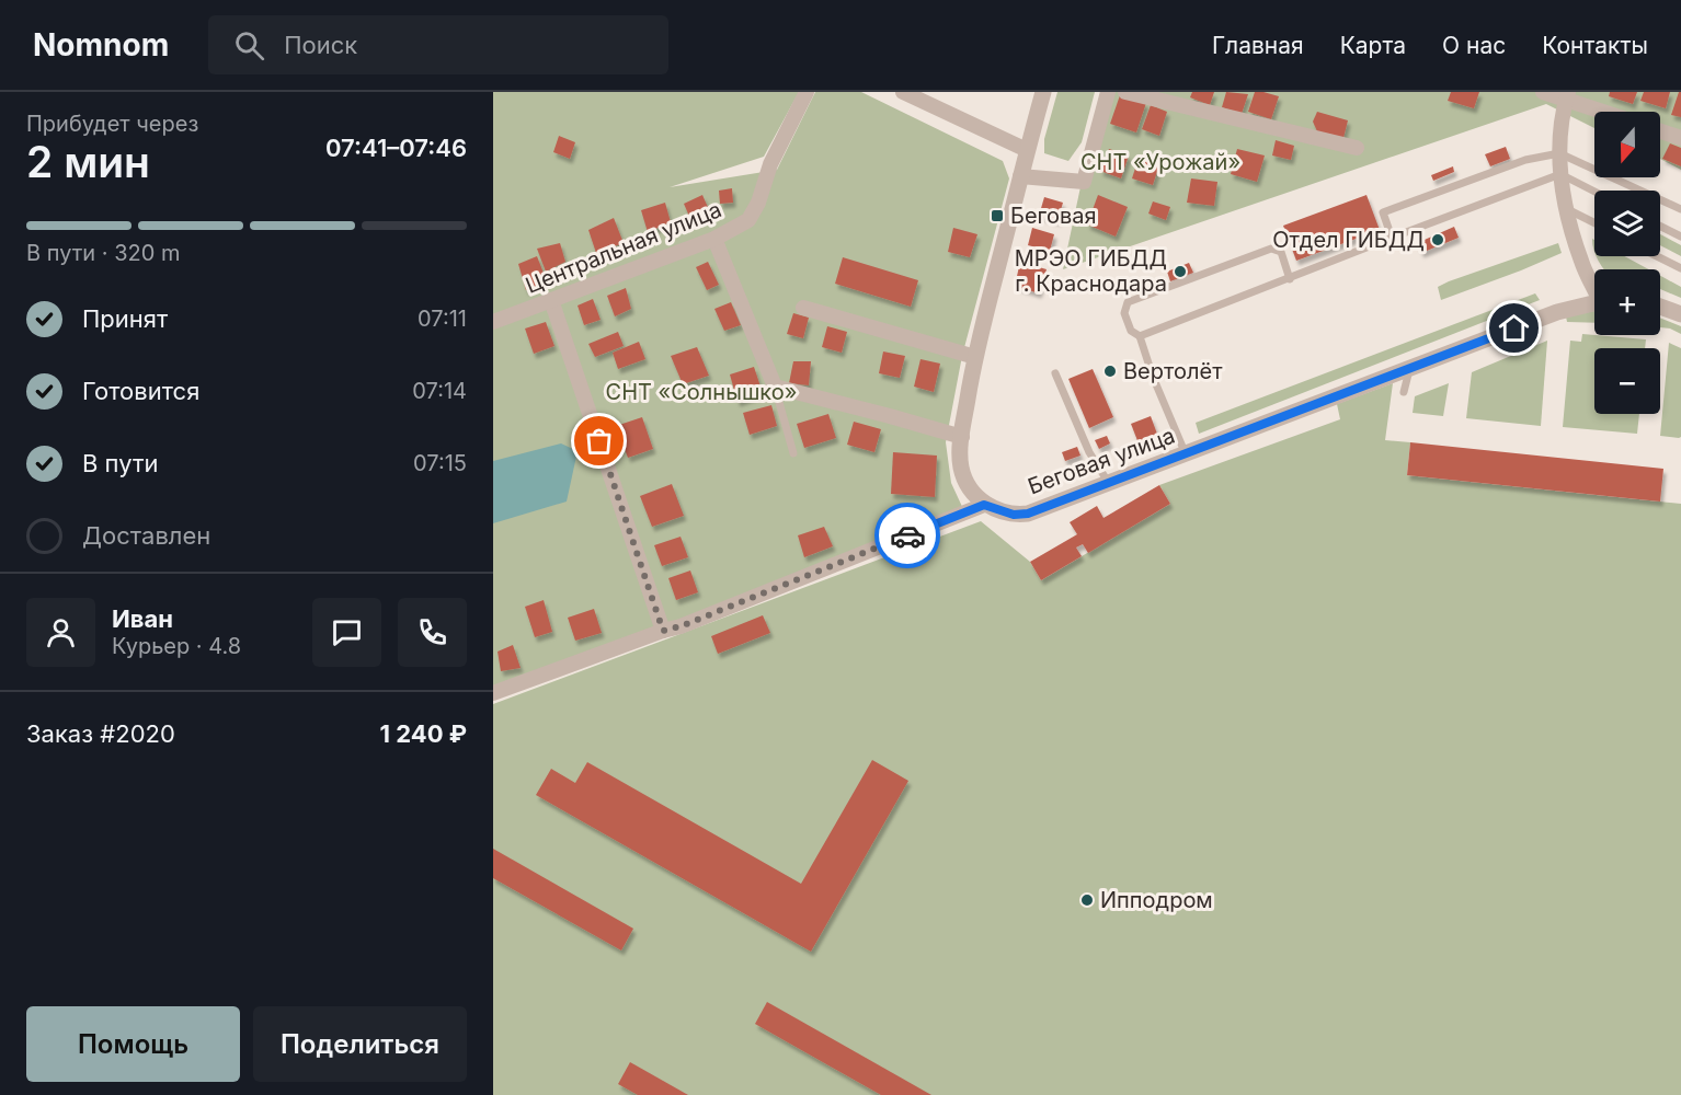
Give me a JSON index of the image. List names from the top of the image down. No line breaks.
{"streets":{"street":["Центральная улица","Беговая улица"]},"parks":["СНТ «Урожай»","СНТ «Солнышко»"],"places":{"transit":["Беговая"],"other":["Отдел ГИБДД","МРЭО ГИБДД г. Краснодара","Вертолёт","Ипподром"]},"north":"bottom","page":{"header":"Nomnom","search":"Поиск","nav":["Главная","Карта","О нас","Контакты"],"heading":["2 мин","Прибудет через","07:41–07:46"],"panel":["Иван","Курьер · 4.8","Заказ #2020","1 240 ₽"],"map_buttons":["+","−"],"bar":"В пути · 320 m","list":[["Принят","07:11"],["Готовится","07:14"],["В пути","07:15"],"Доставлен"],"buttons":["Помощь","Поделиться"]}}
